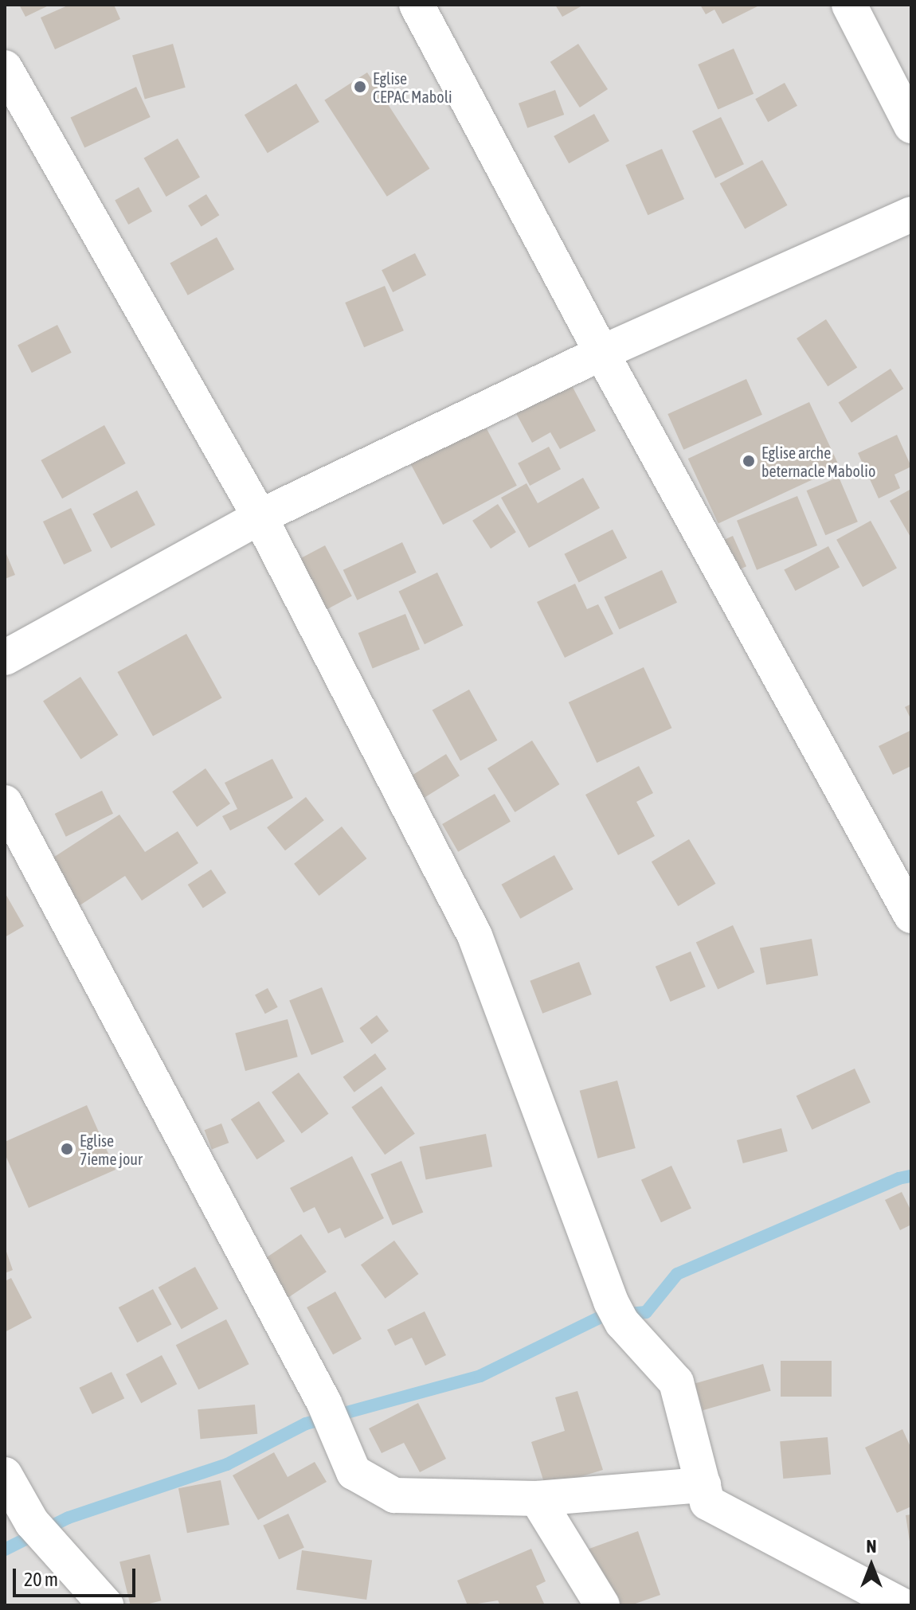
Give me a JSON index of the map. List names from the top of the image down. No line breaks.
{"places":["Eglise CEPAC Maboli","Eglise arche beternacle Mabolio","Eglise 7ieme jour"],"scale_bar":"20 m","north":"top"}
